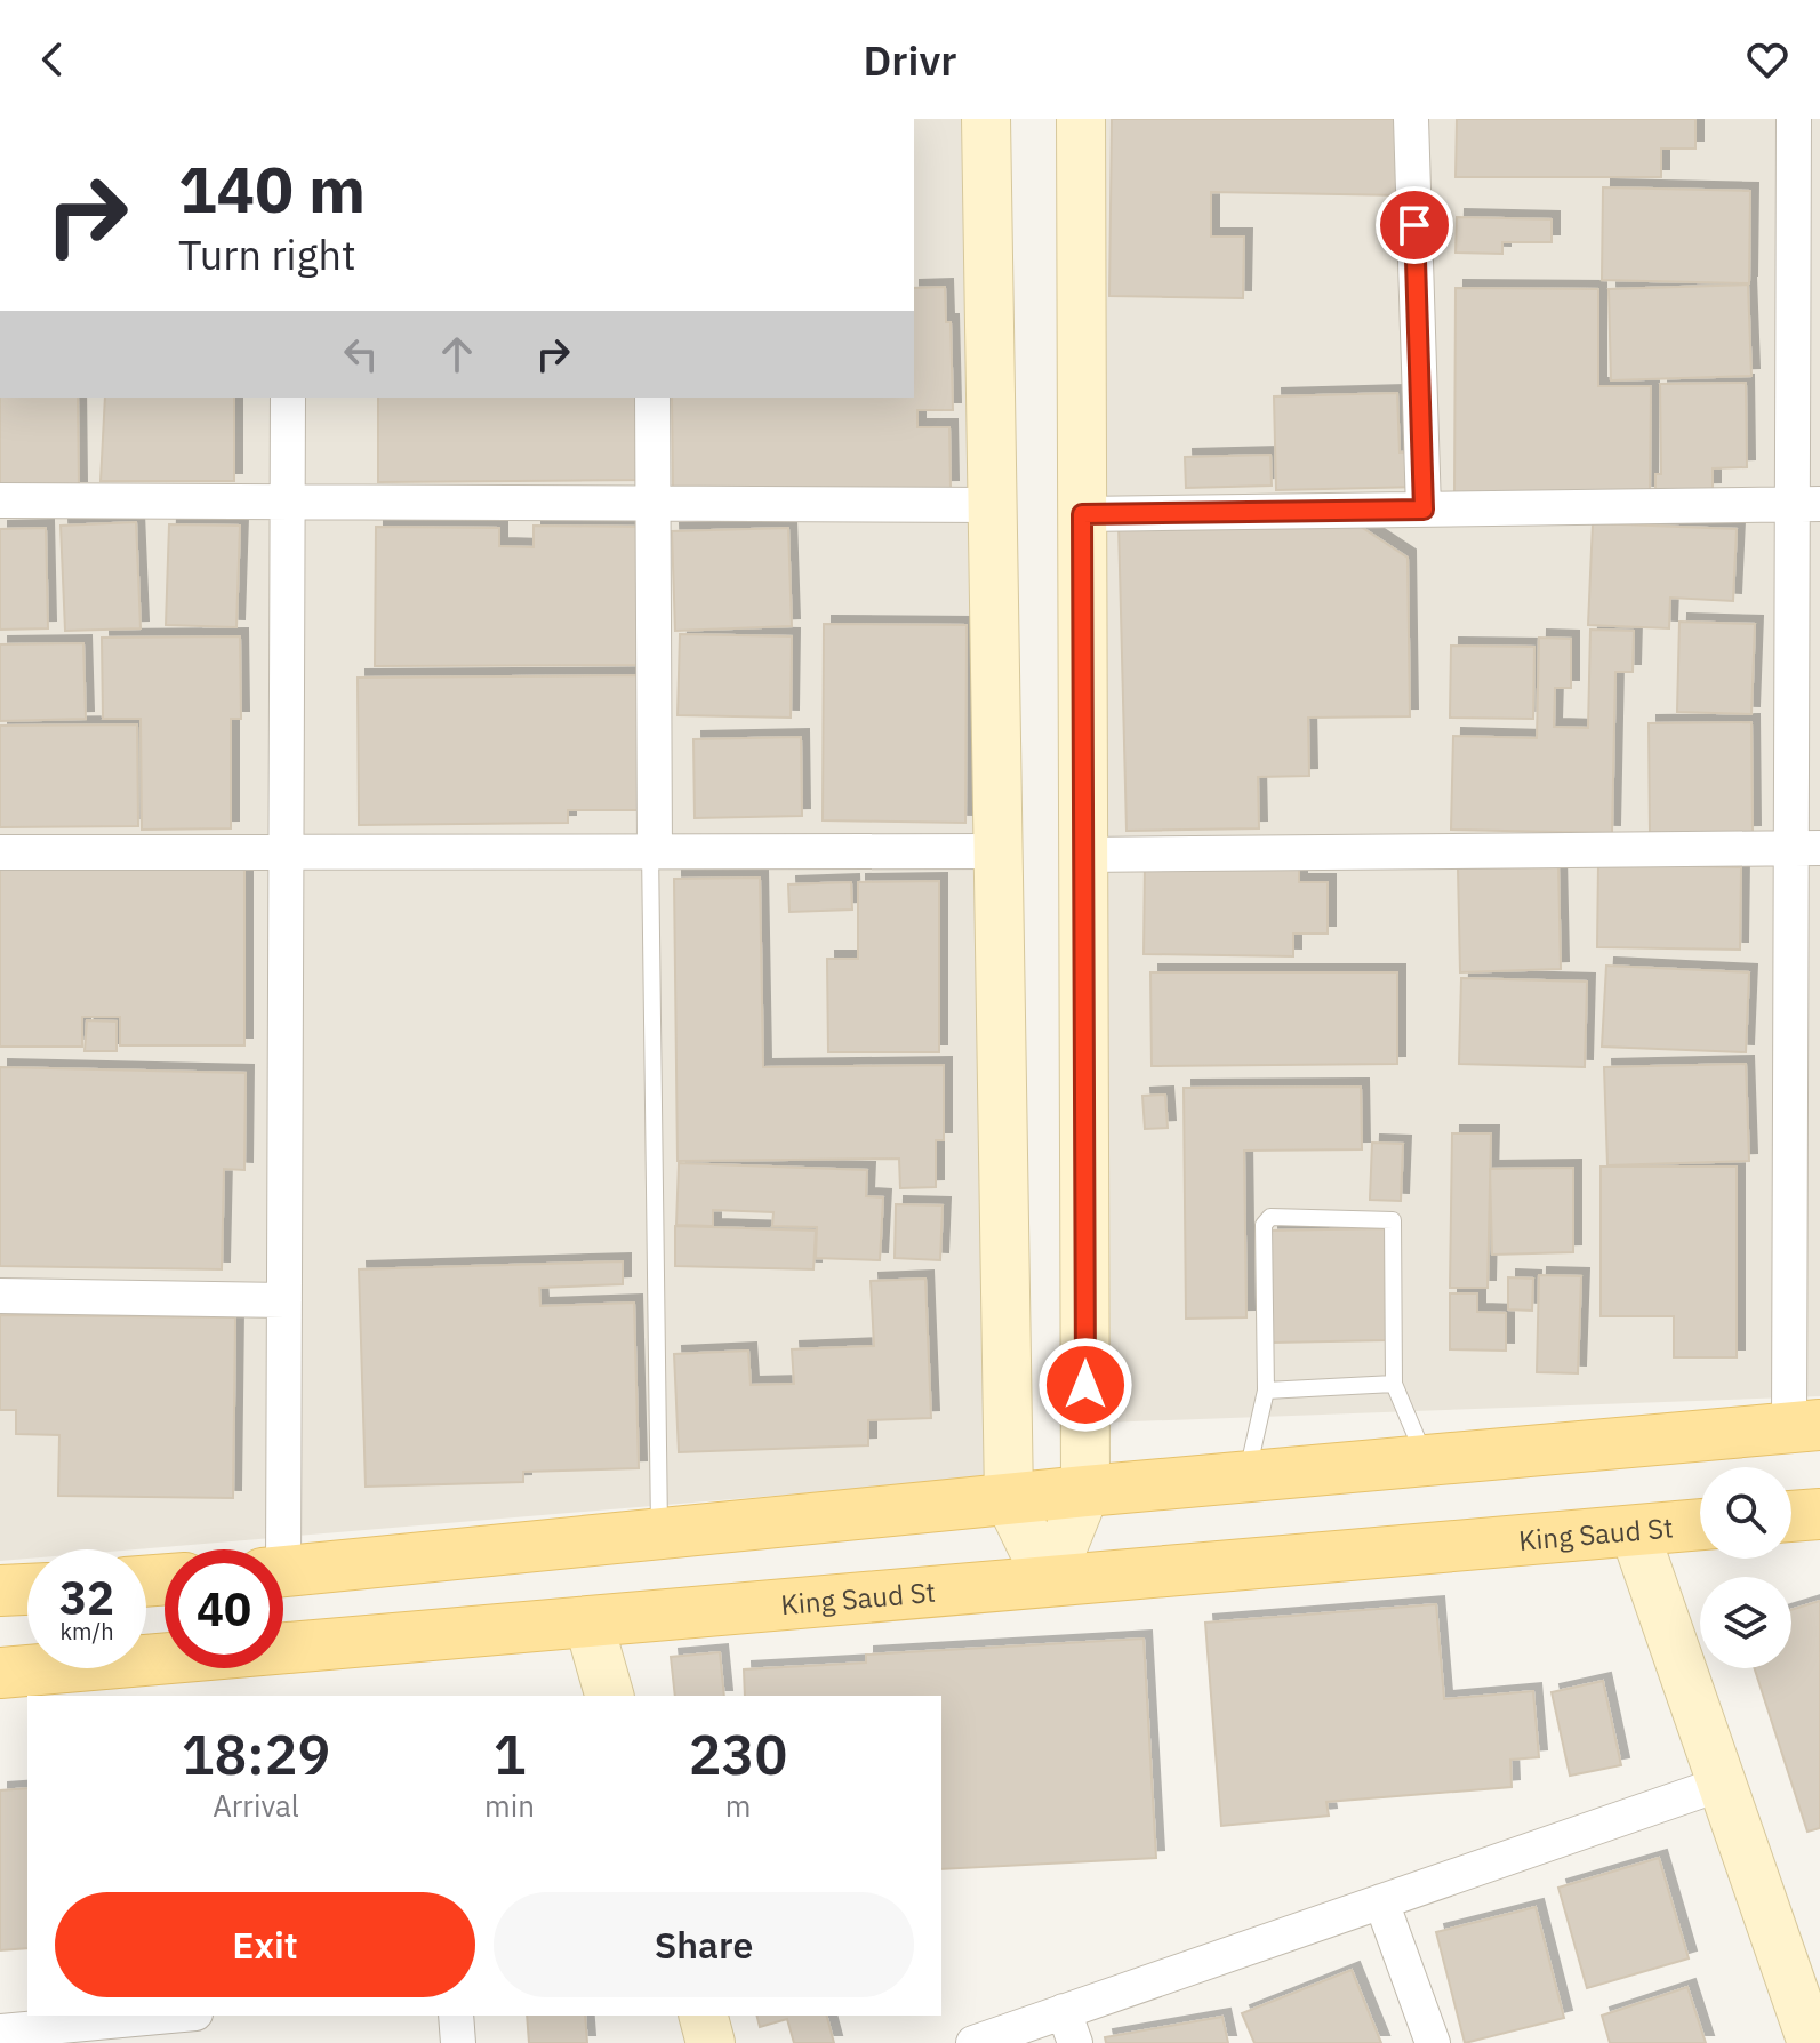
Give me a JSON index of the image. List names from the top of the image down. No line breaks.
{"streets":{"main road":["King Saud St"]},"page":{"header":"Drivr","turn":["140 m","Turn right"],"speed":"32 km/h","limit":"40","eta":["18:29","Arrival","1","min","230","m"],"buttons":["Exit","Share"]}}
